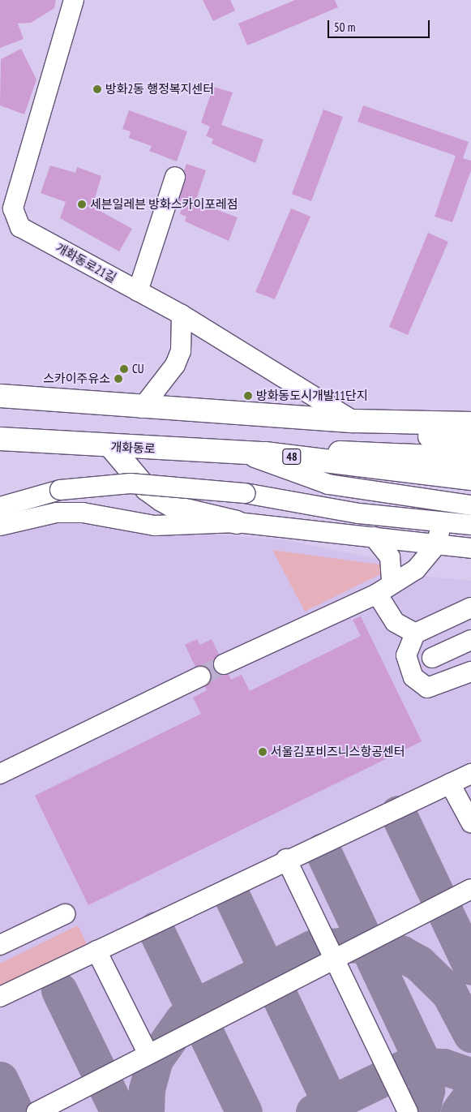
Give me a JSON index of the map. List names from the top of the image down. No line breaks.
{"streets":{"main road":["개화동로","48"],"street":["개화동로21길"]},"places":["방화2동 행정복지센터","세븐일레븐 방화스카이포레점","CU","스카이주유소","방화동도시개발11단지","서울김포비즈니스항공센터"],"scale_bar":"50 m"}
